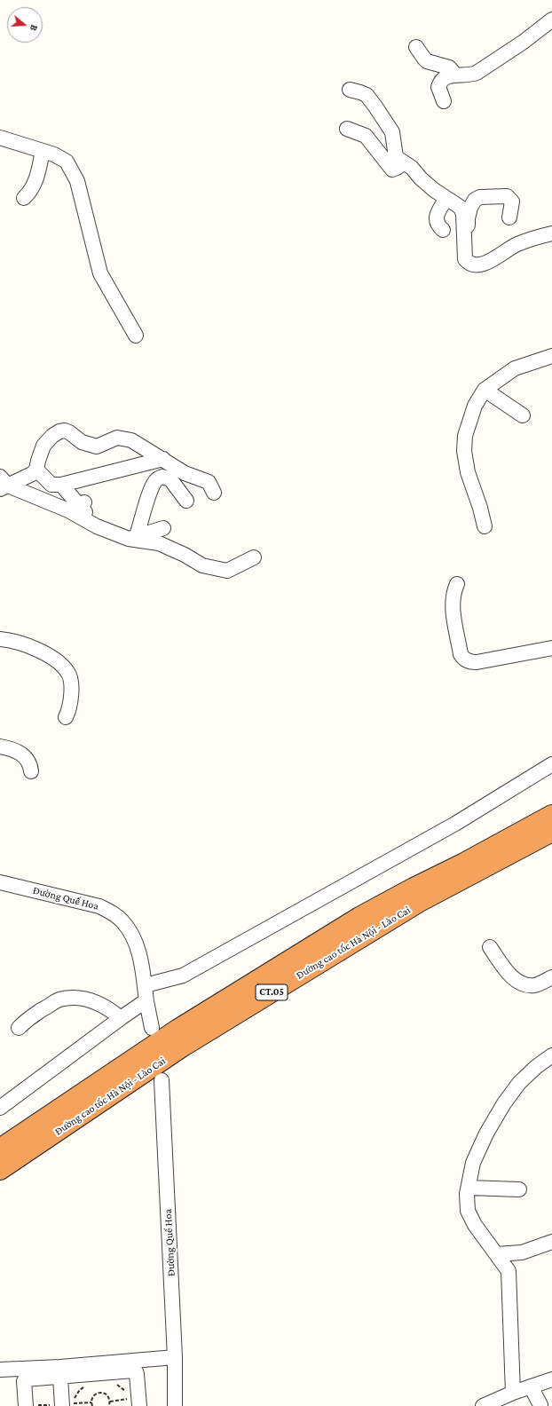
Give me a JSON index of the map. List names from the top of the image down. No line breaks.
{"streets":{"highway":["Đường cao tốc Hà Nội - Lào Cai","CT.05"],"street":["Đường Quế Hoa"]},"north":"right"}
